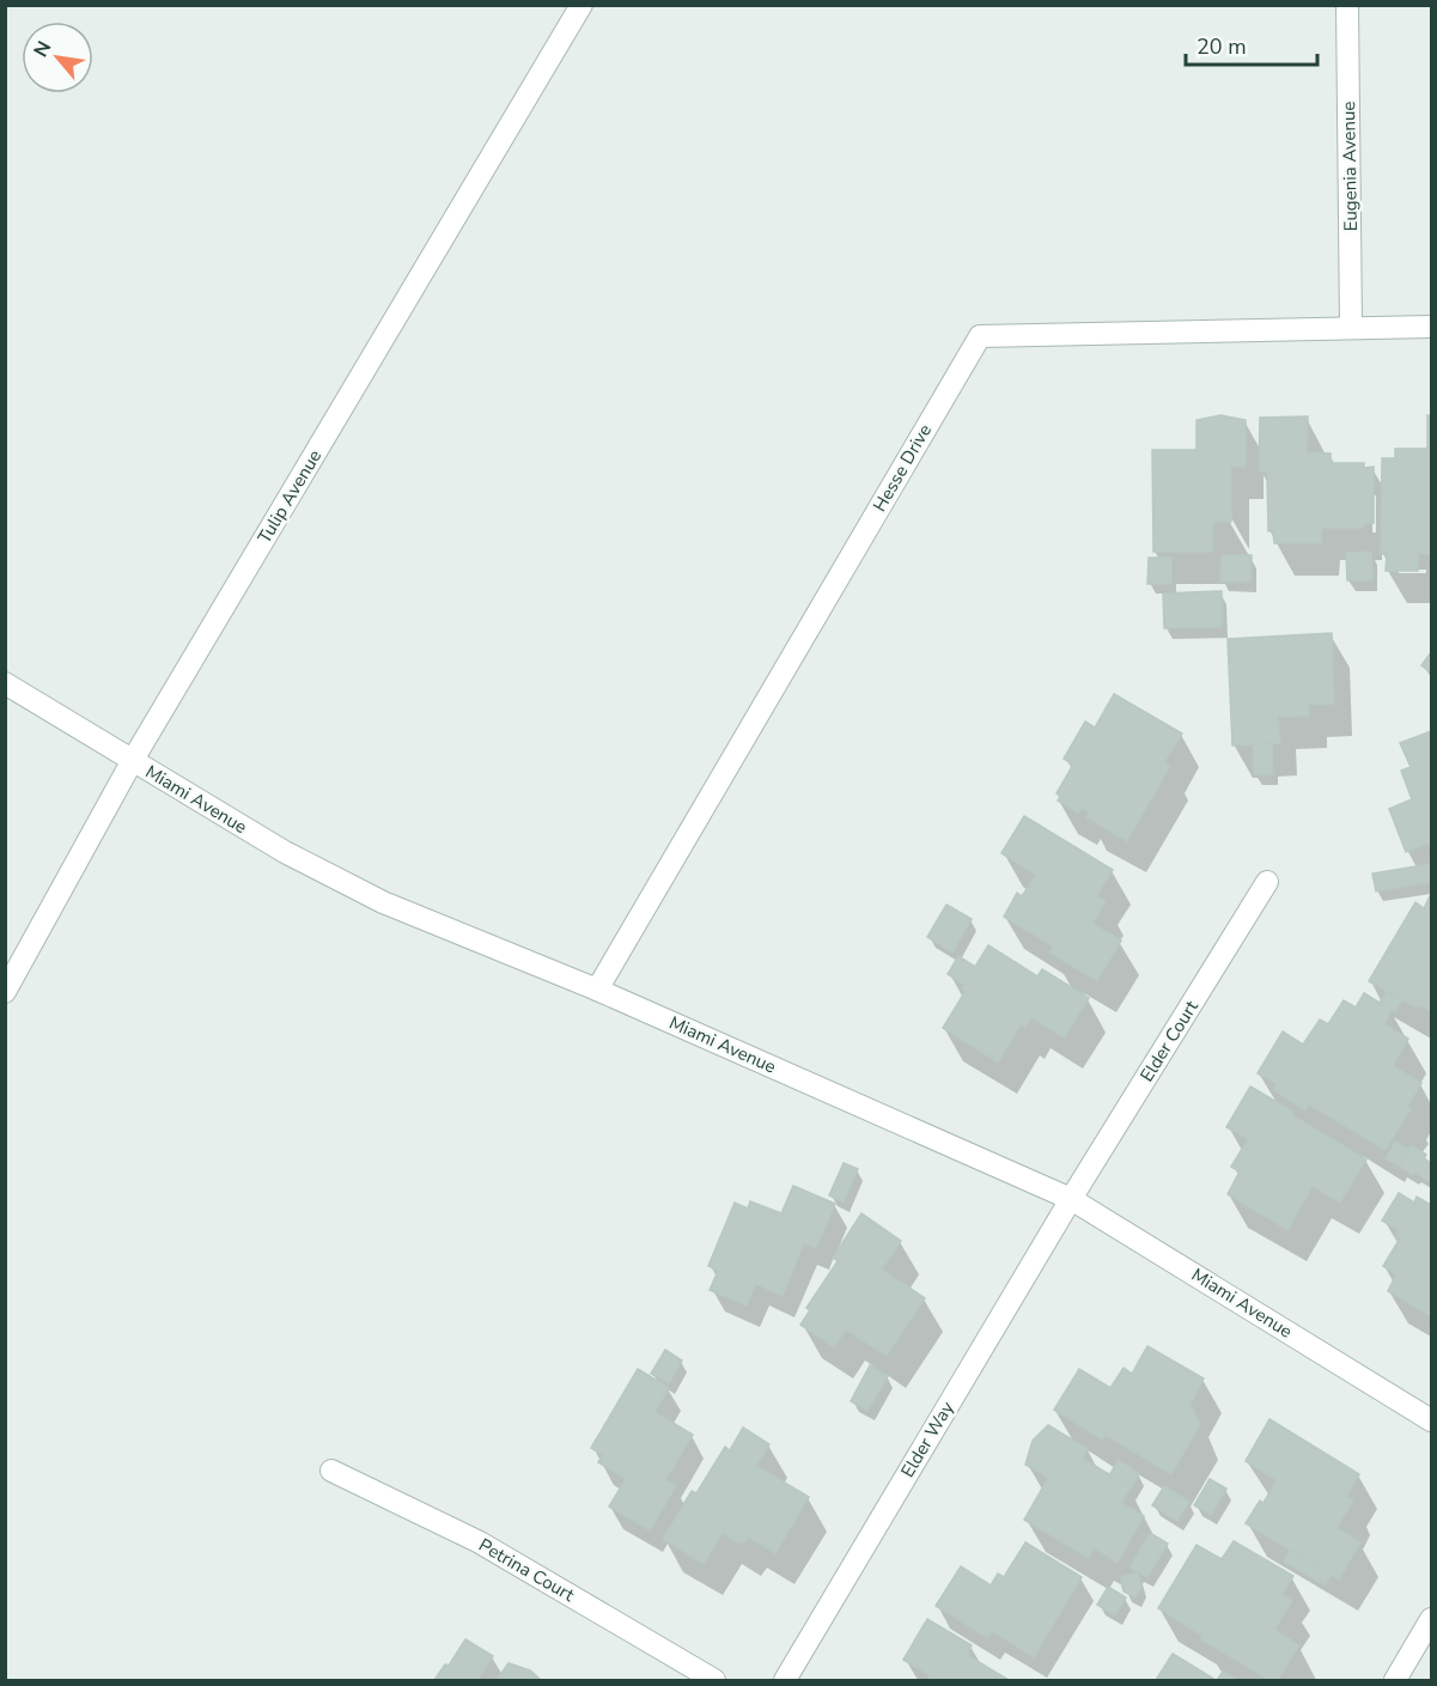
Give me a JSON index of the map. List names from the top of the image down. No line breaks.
{"streets":{"street":["Eugenia Avenue","Hesse Drive","Tulip Avenue","Miami Avenue","Elder Court","Elder Way","Petrina Court"]},"crossings":[["Eugenia Avenue","Hesse Drive"],["Hesse Drive","Miami Avenue"],["Tulip Avenue","Miami Avenue"],["Miami Avenue","Elder Court"],["Miami Avenue","Elder Way"],["Elder Court","Elder Way"]],"scale_bar":"20 m","north":"top left"}
